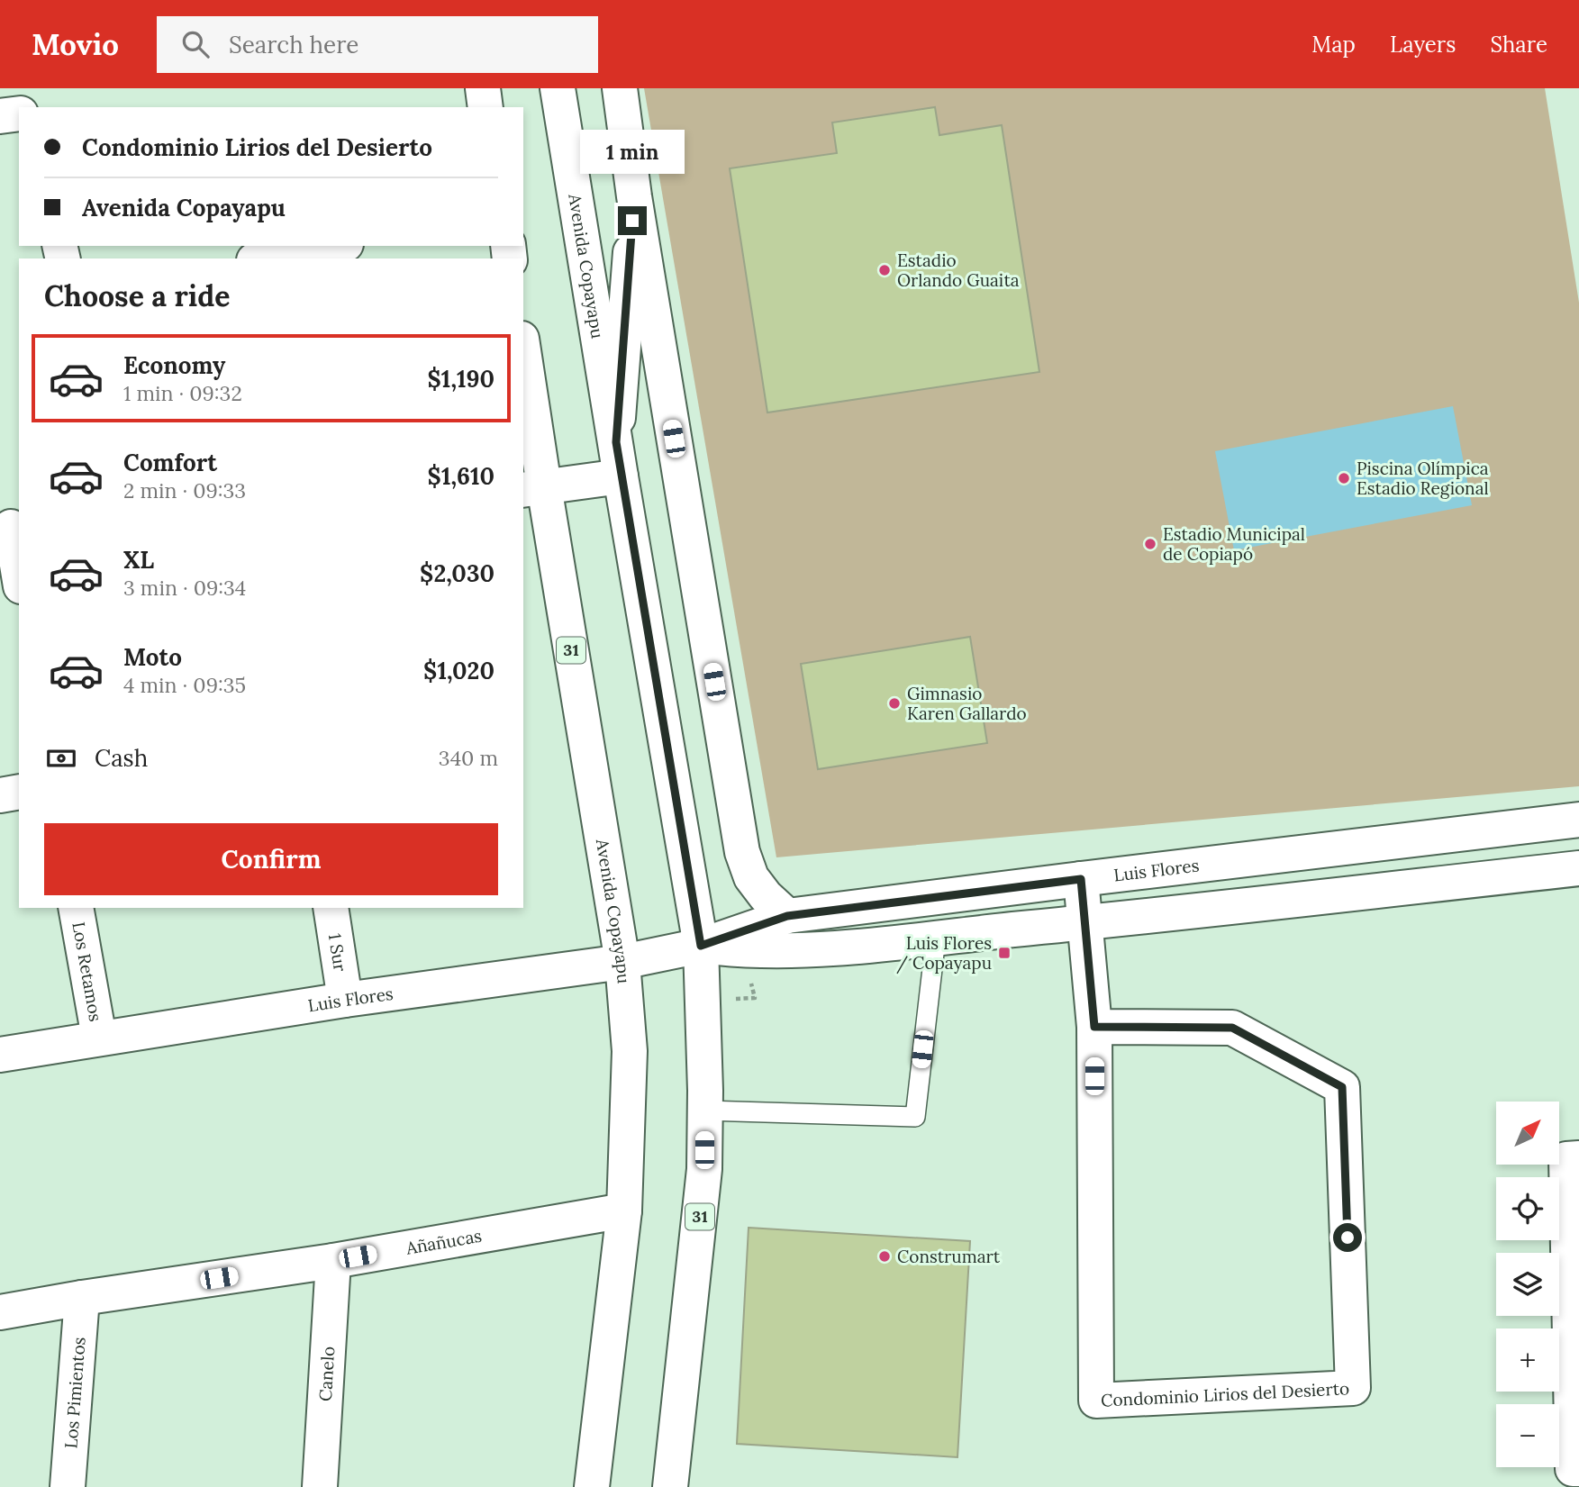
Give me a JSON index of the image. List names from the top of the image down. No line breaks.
{"streets":{"main road":["Avenida Copayapu","31","Luis Flores","1 Sur","Los Retamos","Añañucas","Canelo","Condominio Lirios del Desierto","Los Pimientos"]},"crossings":[["Avenida Copayapu","Luis Flores"],["Avenida Copayapu","Añañucas"],["Luis Flores","1 Sur"],["Luis Flores","Los Retamos"],["Luis Flores","Condominio Lirios del Desierto"],["Añañucas","Canelo"],["Añañucas","Los Pimientos"]],"places":{"other":["Estadio Orlando Guaita","Piscina Olímpica Estadio Regional","Estadio Municipal de Copiapó","Gimnasio Karen Gallardo","Construmart"],"transit":["Luis Flores / Copayapu"]},"north":"top right","page":{"header":"Movio","search":"Search here","nav":["Map","Layers","Share"],"banner":["Condominio Lirios del Desierto","Avenida Copayapu"],"bubble":"1 min","heading":"Choose a ride","list":[{"name":"Economy","note":"1 min · 09:32","value":"$1,190"},{"name":"Comfort","note":"2 min · 09:33","value":"$1,610"},{"name":"XL","note":"3 min · 09:34","value":"$2,030"},{"name":"Moto","note":"4 min · 09:35","value":"$1,020"}],"pay":["Cash","340 m"],"buttons":"Confirm","map_buttons":["+","−"]}}
